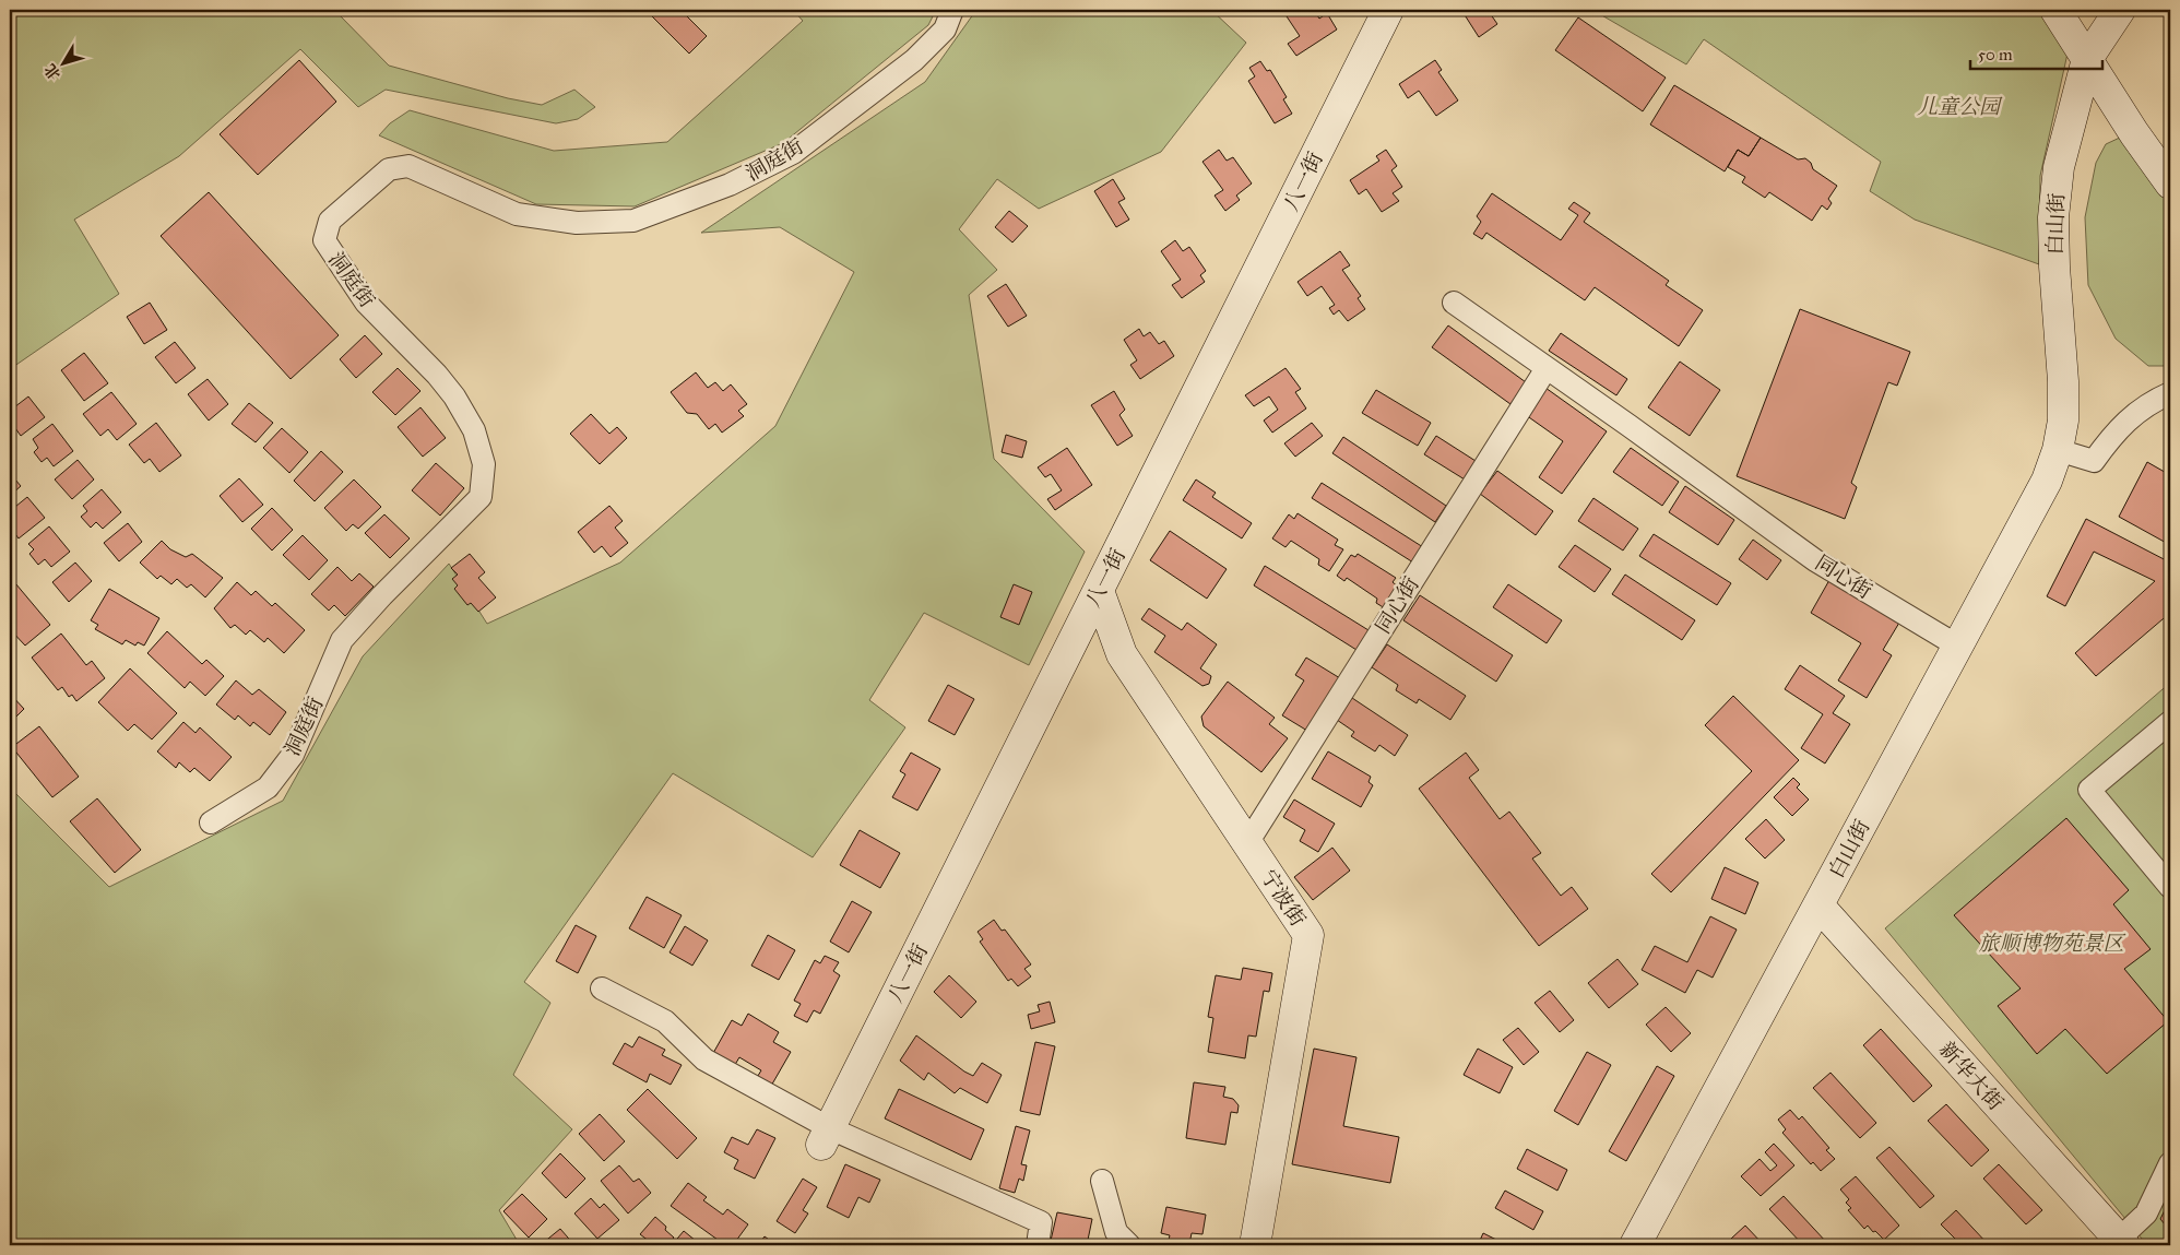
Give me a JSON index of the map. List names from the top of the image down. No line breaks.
{"streets":{"street":["洞庭街","八一街","白山街","同心街","宁波街","新华大街"]},"crossings":[["八一街","宁波街"],["白山街","同心街"],["白山街","新华大街"],["同心街","宁波街"]],"parks":["儿童公园","旅顺博物苑景区"],"scale_bar":"50 m","north":"bottom left"}
